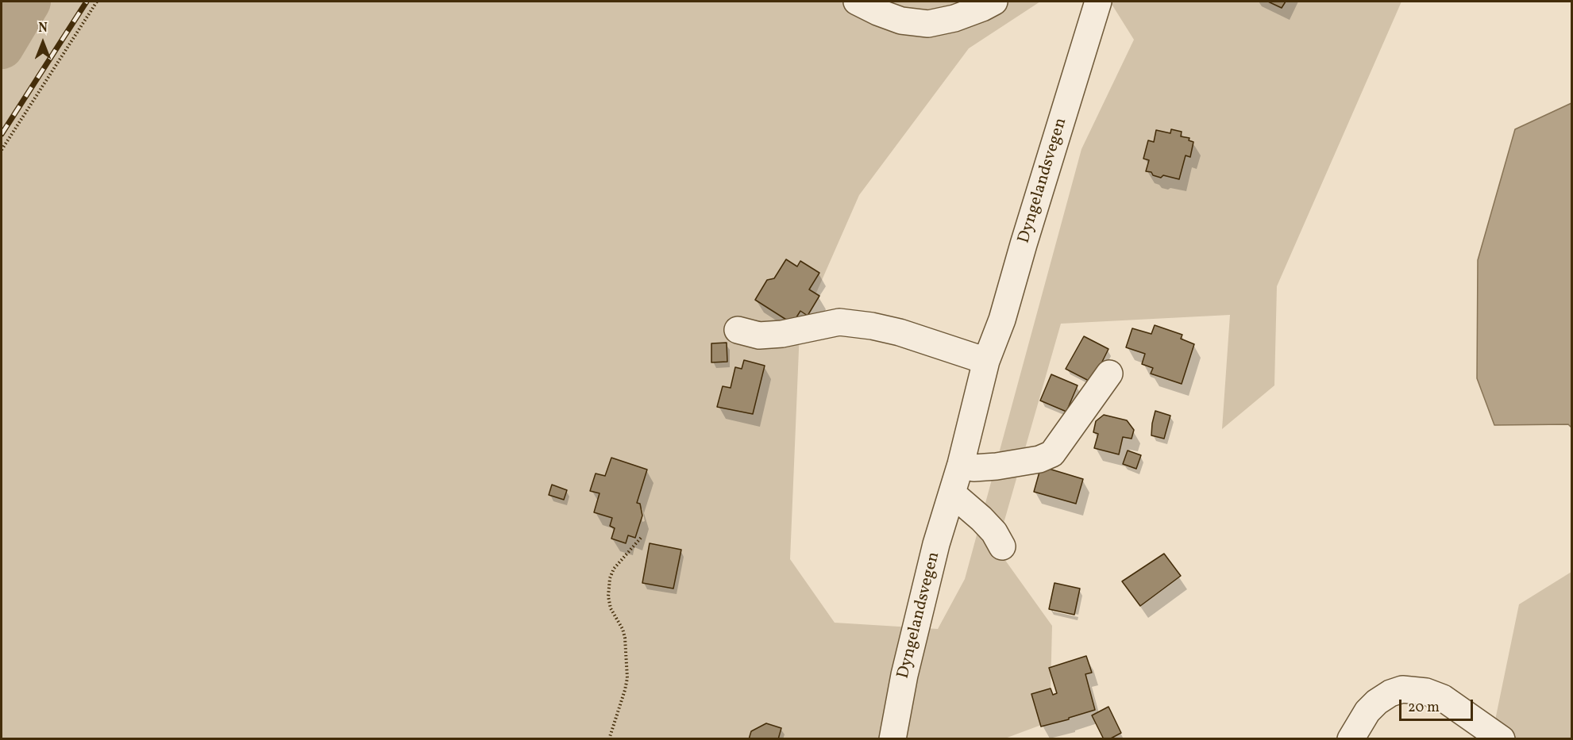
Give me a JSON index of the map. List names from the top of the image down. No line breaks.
{"streets":{"street":["Dyngelandsvegen"]},"scale_bar":"20 m","north":"top"}
